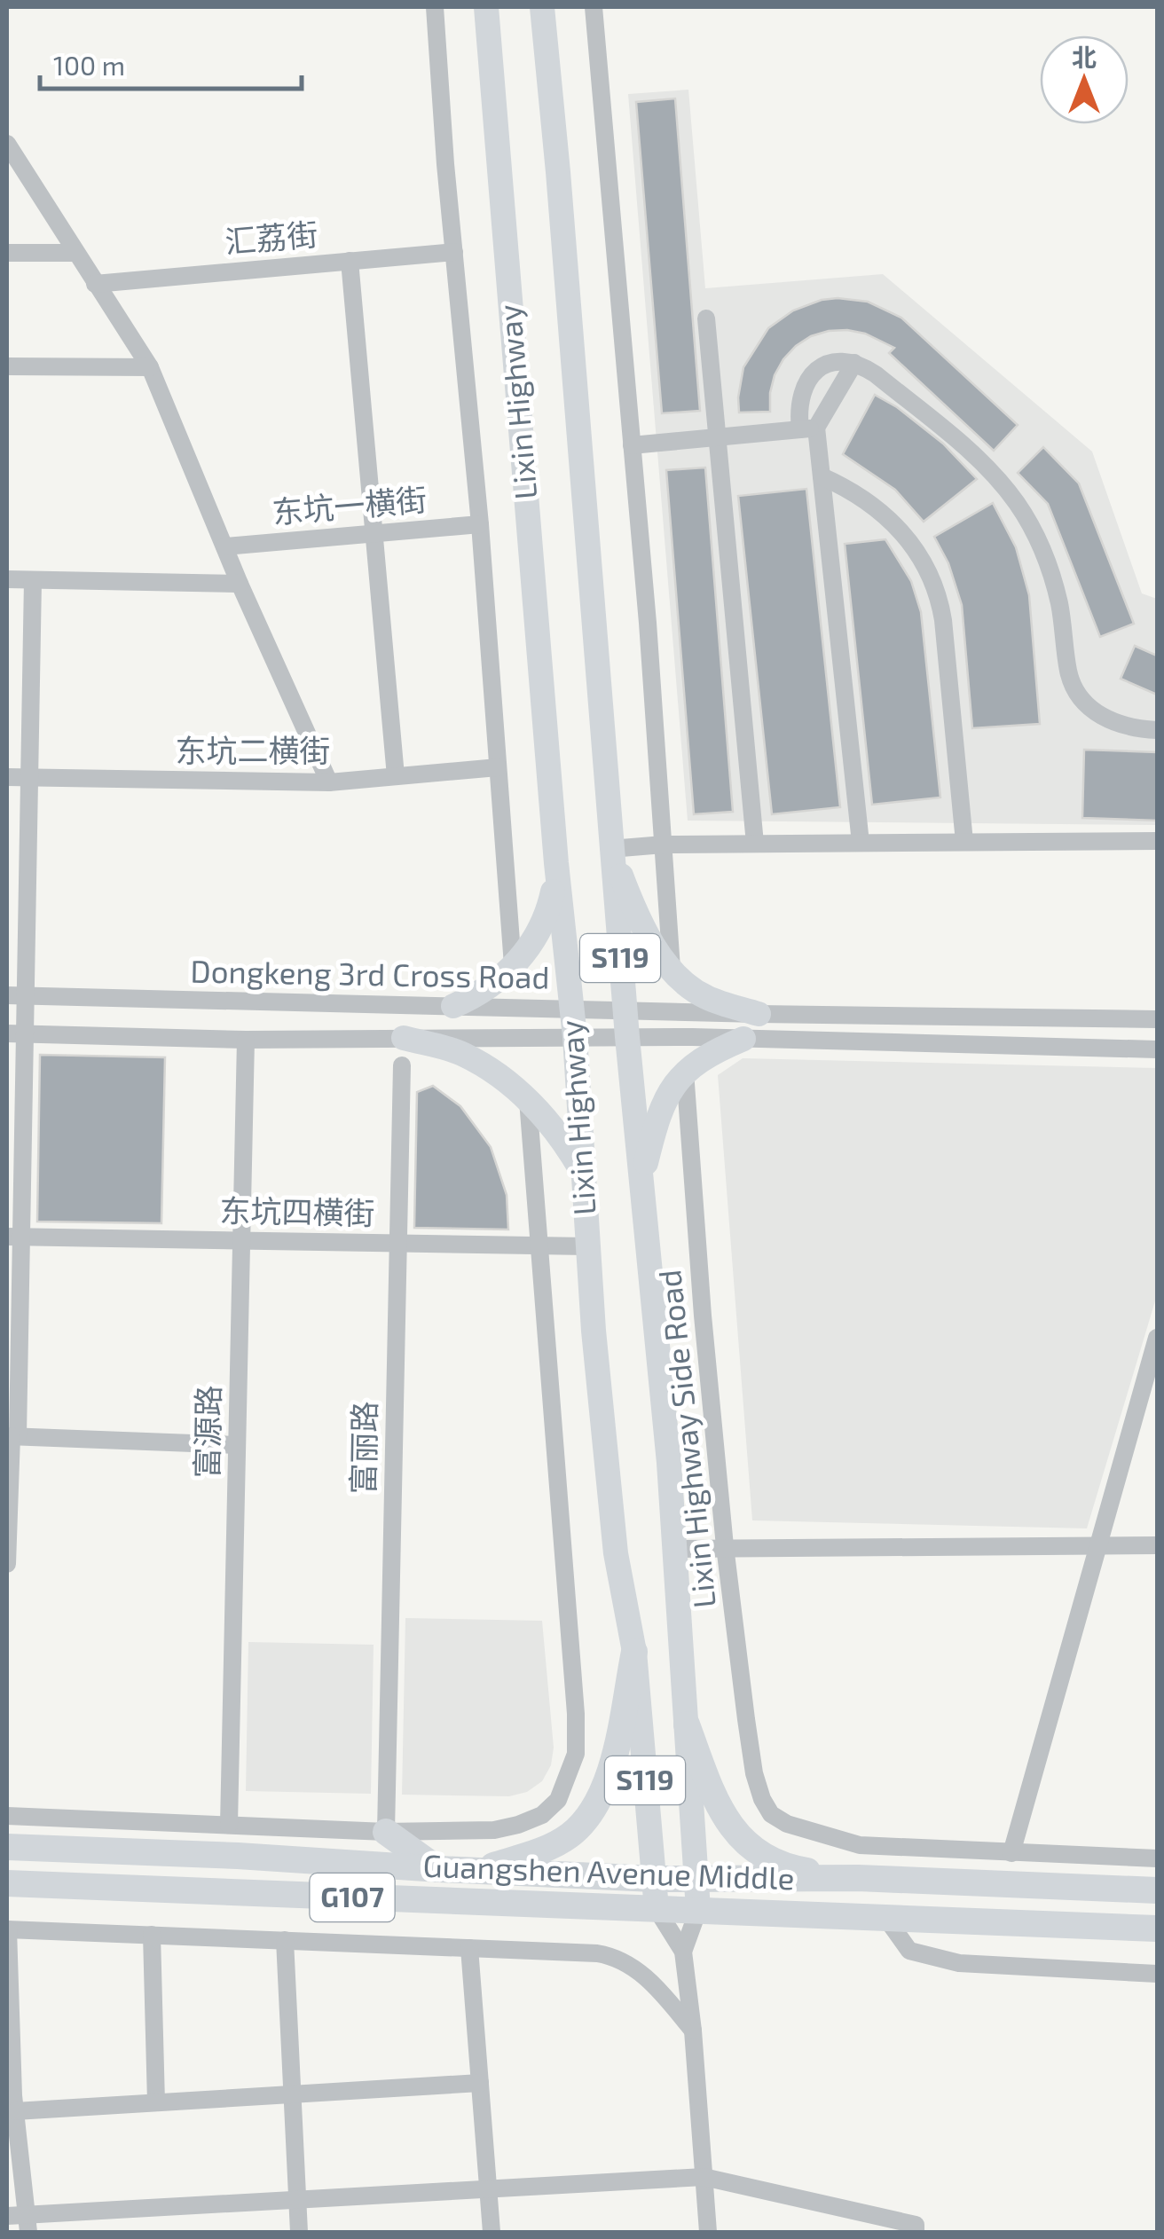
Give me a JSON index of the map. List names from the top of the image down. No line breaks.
{"streets":{"highway":["Guangshen Avenue Middle","G107"],"main road":["Lixin Highway","S119"],"street":["汇荔街","东坑一横街","东坑二横街","Dongkeng 3rd Cross Road","东坑四横街","富源路","Lixin Highway Side Road","富丽路"]},"crossings":[["Lixin Highway","Dongkeng 3rd Cross Road"],["Lixin Highway","东坑四横街"],["Lixin Highway","Guangshen Avenue Middle"],["Dongkeng 3rd Cross Road","富源路"],["东坑四横街","富源路"],["东坑四横街","富丽路"]],"scale_bar":"100 m","north":"top"}
